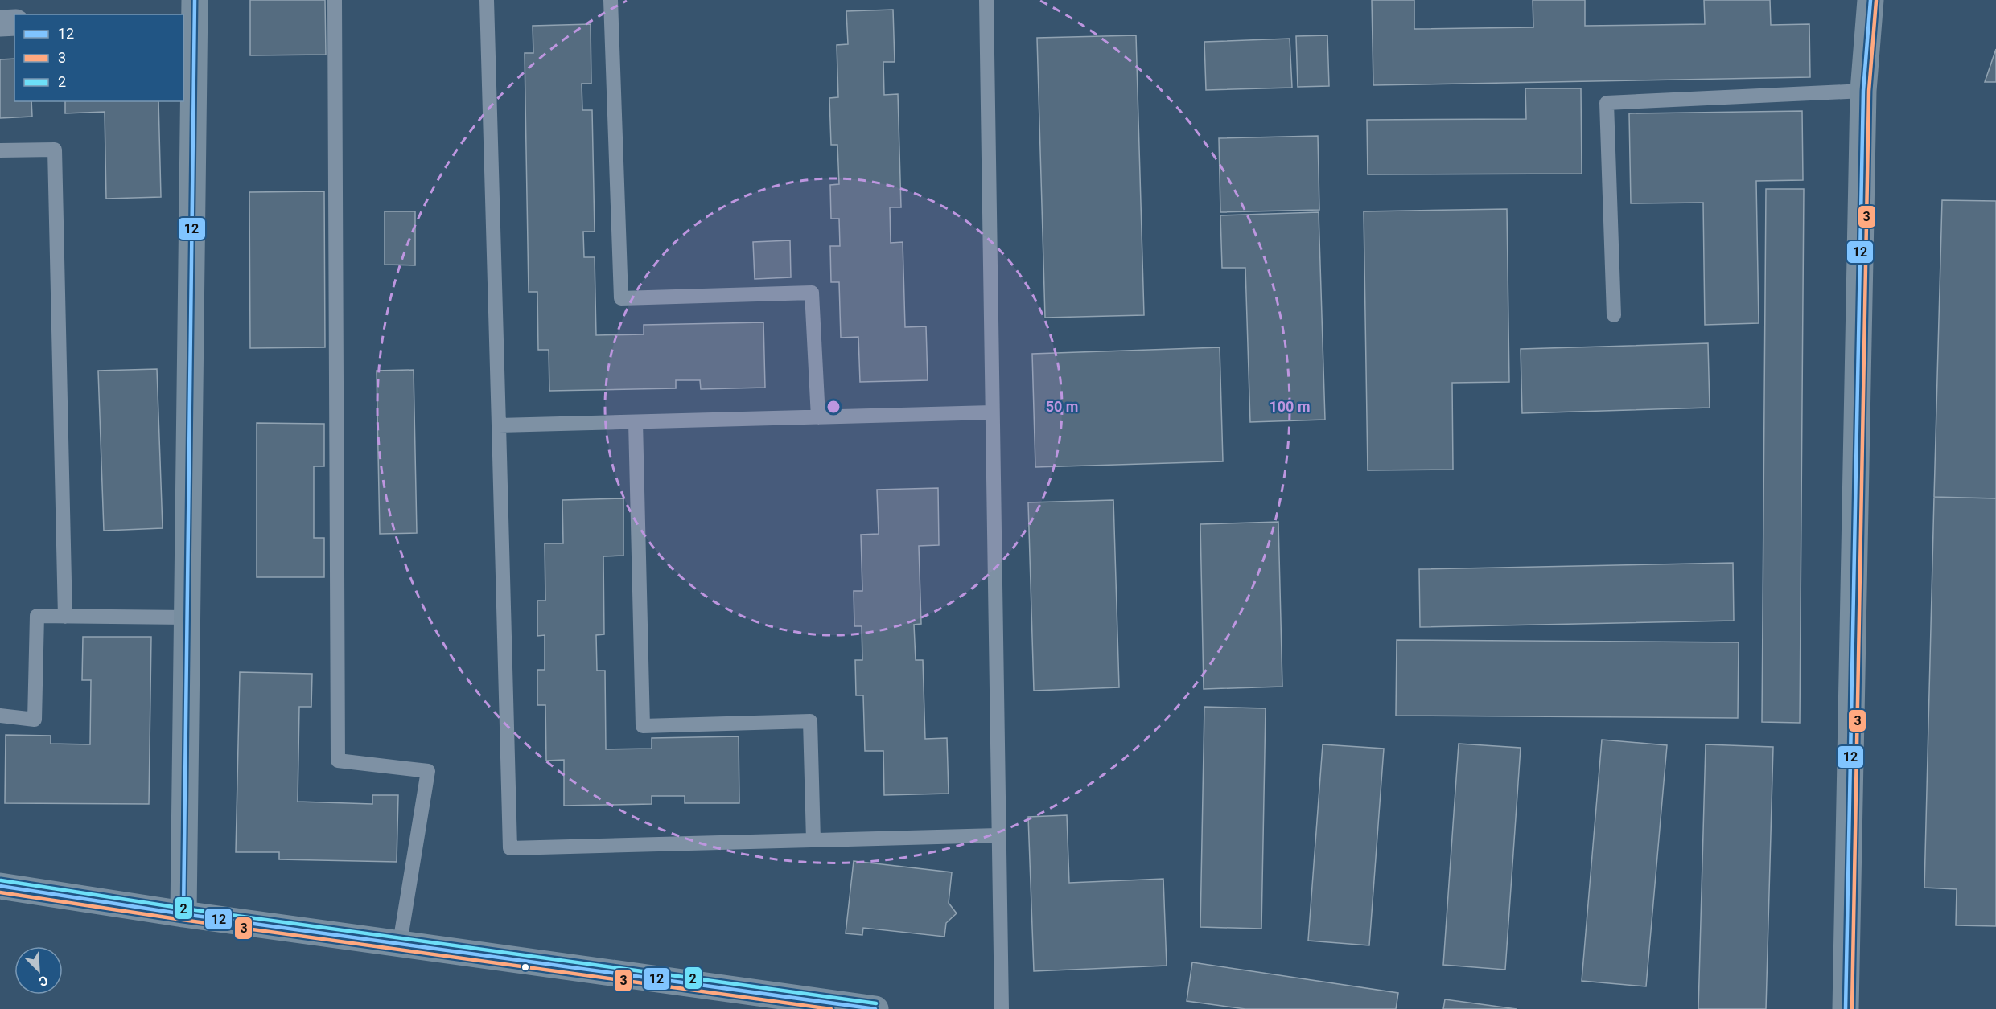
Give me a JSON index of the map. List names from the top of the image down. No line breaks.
{"lines":["transit line 12","transit line 3","transit line 2"],"legend":["12","3","2"],"north":"bottom right","rings":["50 m","100 m"]}
